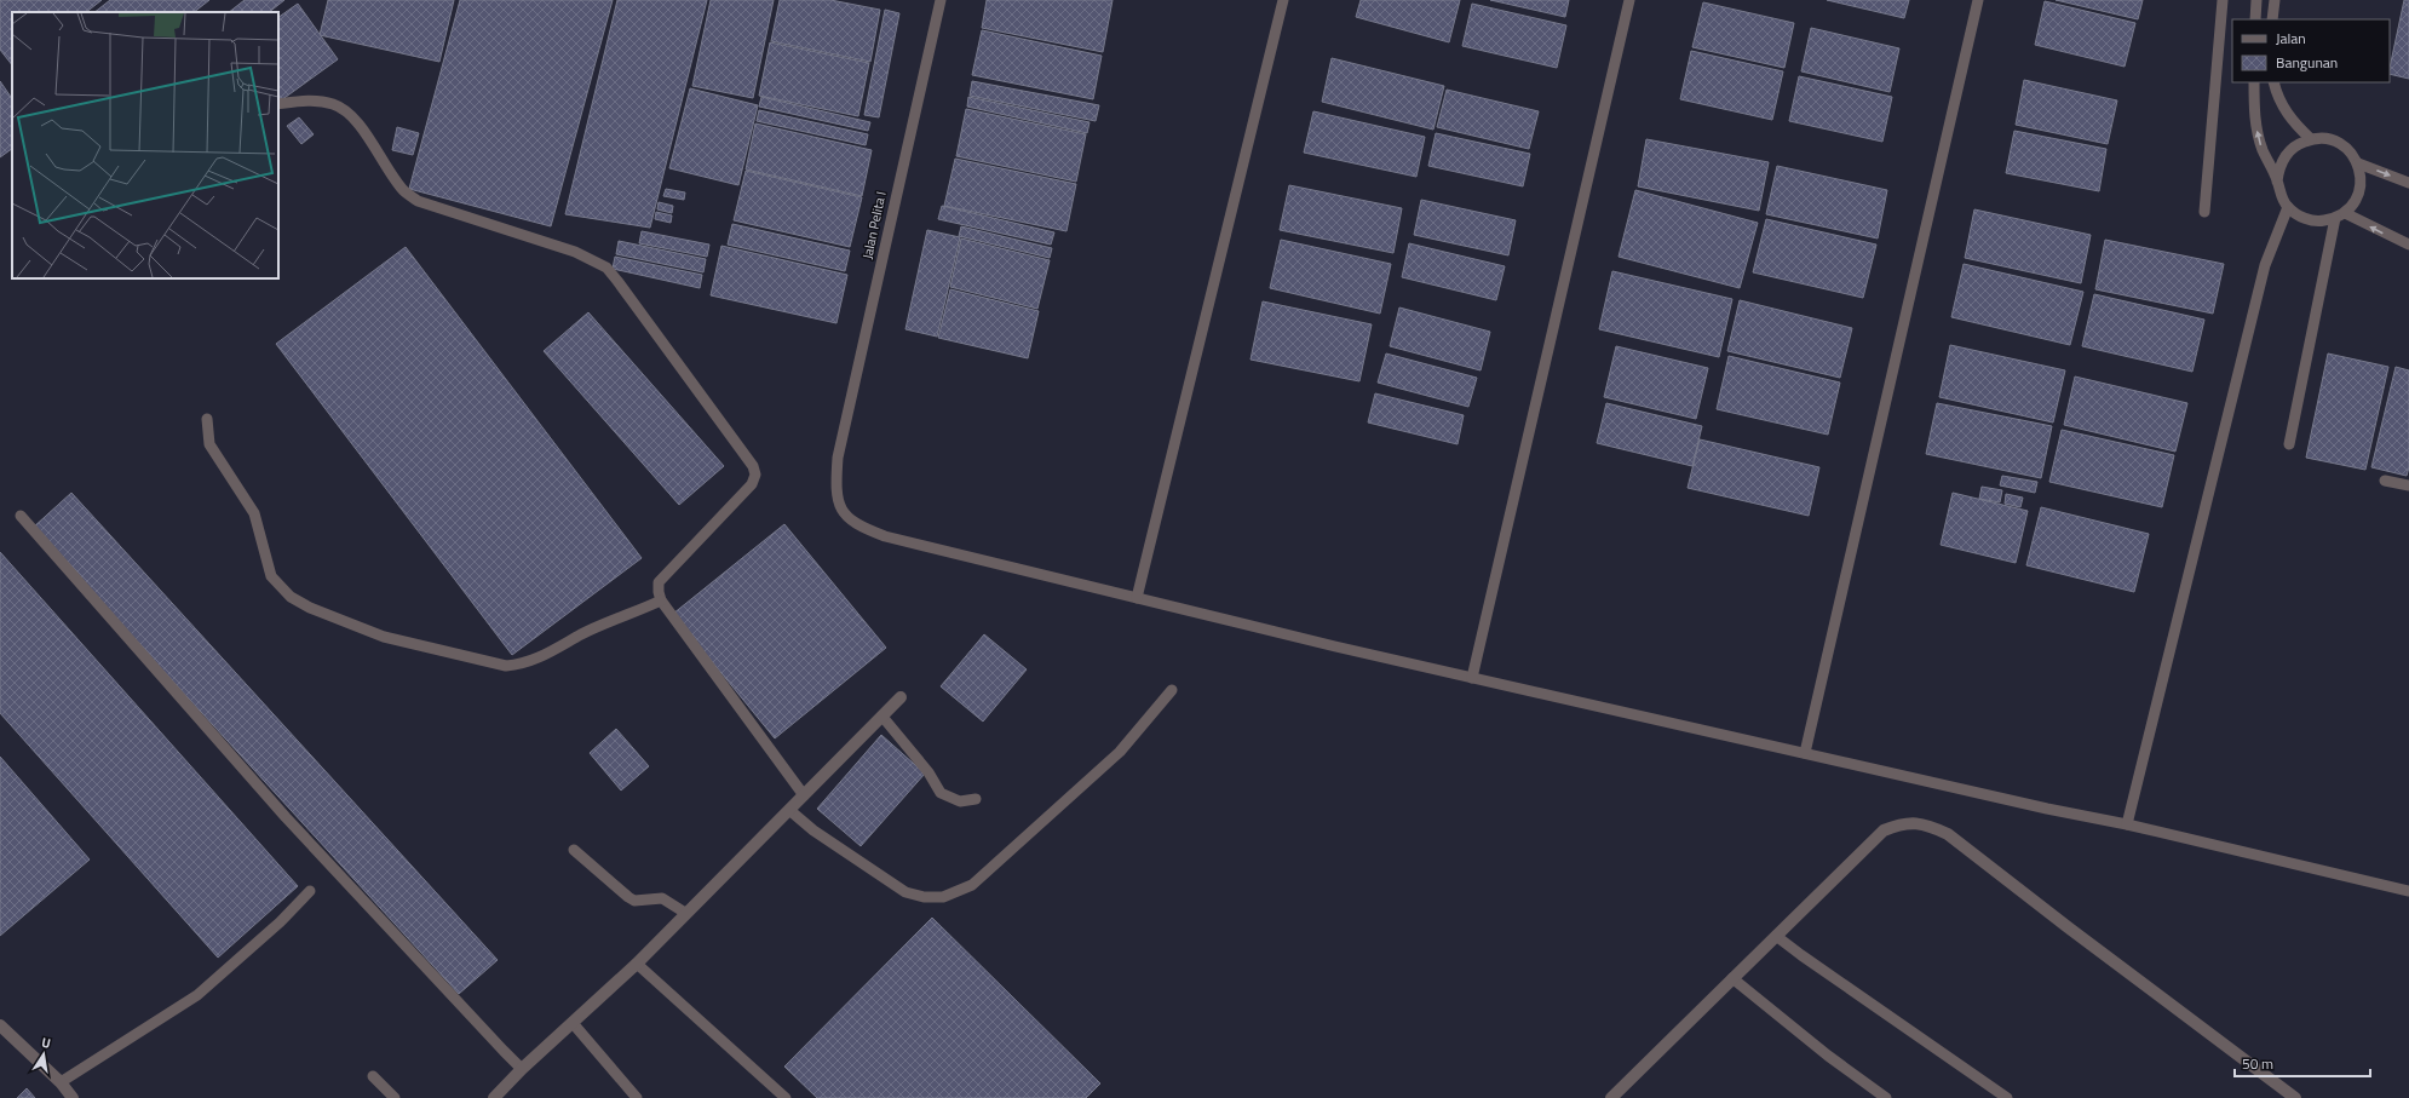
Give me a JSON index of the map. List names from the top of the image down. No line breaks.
{"streets":{"lane":["Jalan Pelita I"]},"legend":["Jalan","Bangunan"],"scale_bar":"50 m","north":"top"}
